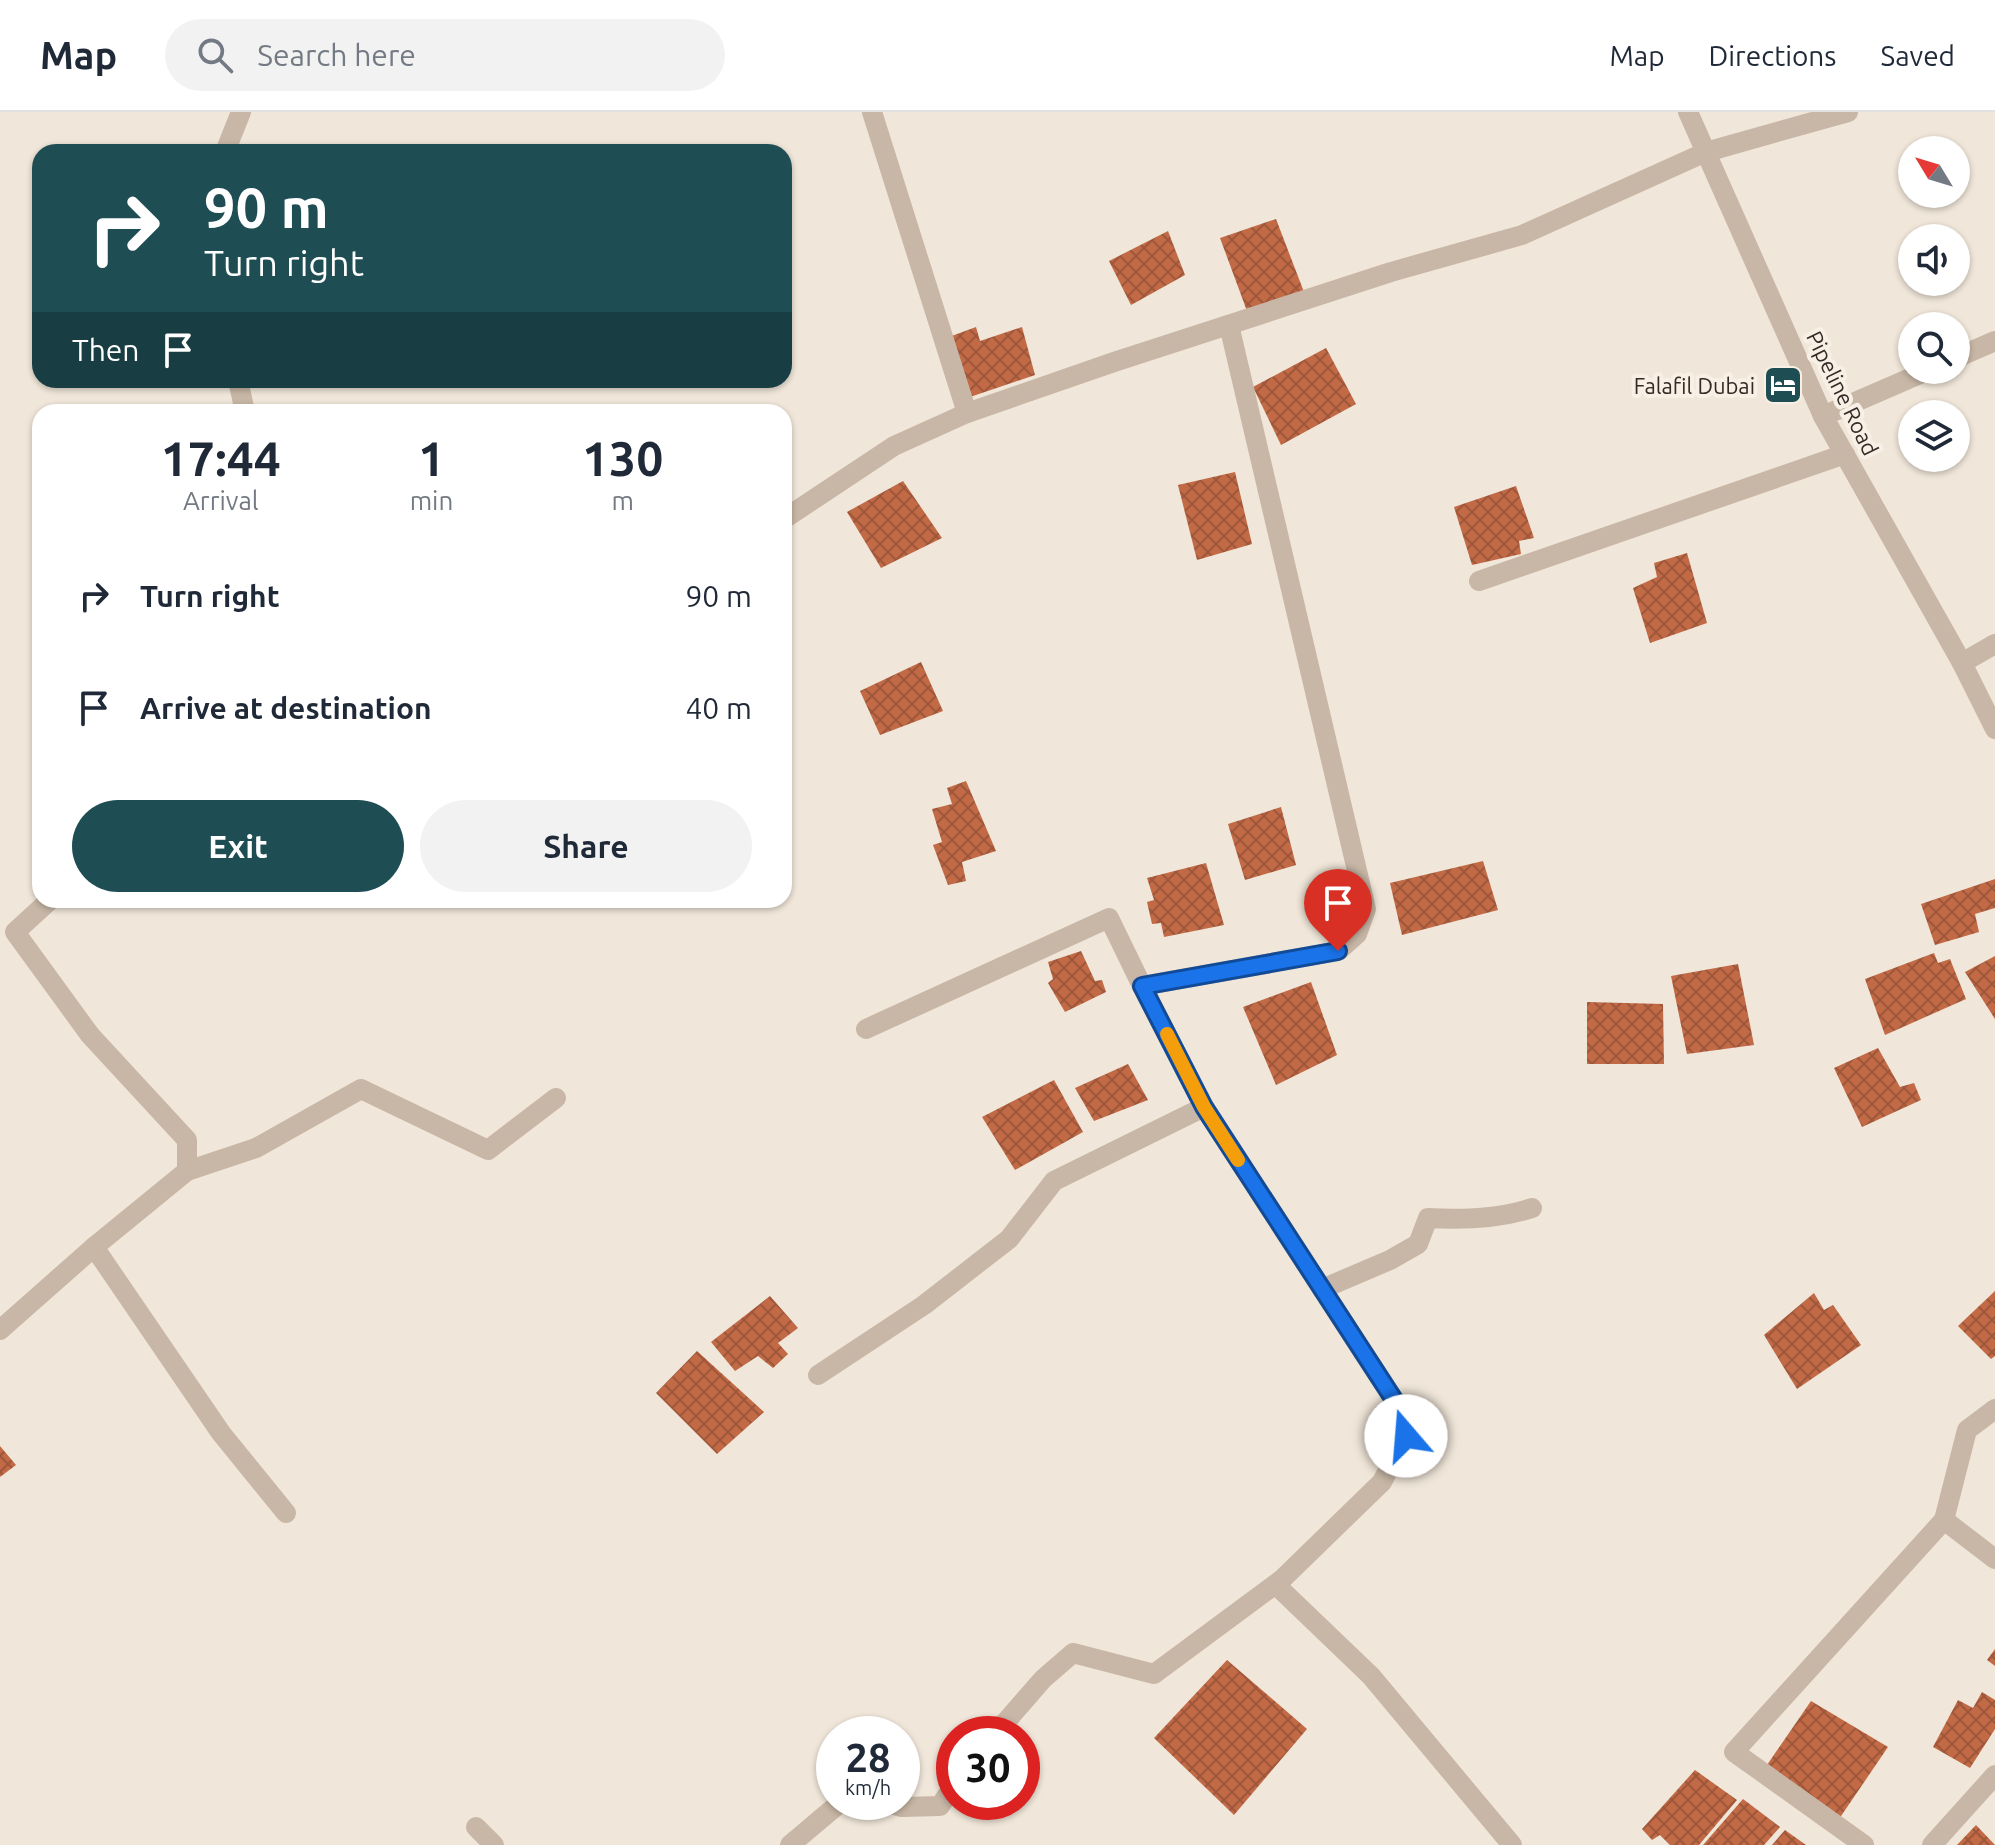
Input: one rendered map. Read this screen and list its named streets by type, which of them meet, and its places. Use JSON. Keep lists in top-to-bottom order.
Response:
{
  "streets": {
    "street": ["Pipeline Road"]
  },
  "places": {
    "hotel": ["Falafil Dubai"]
  },
  "north": "top left",
  "page": {
    "header": "Map",
    "search": "Search here",
    "nav": ["Map", "Directions", "Saved"],
    "turn": ["90 m", "Turn right"],
    "then": "Then",
    "eta": [
      "17:44",
      "Arrival",
      "1",
      "min",
      "130",
      "m"
    ],
    "list": [
      {
        "name": "Turn right",
        "value": "90 m"
      },
      {
        "name": "Arrive at destination",
        "value": "40 m"
      }
    ],
    "buttons": ["Exit", "Share"],
    "speed": "28 km/h",
    "limit": "30"
  }
}
